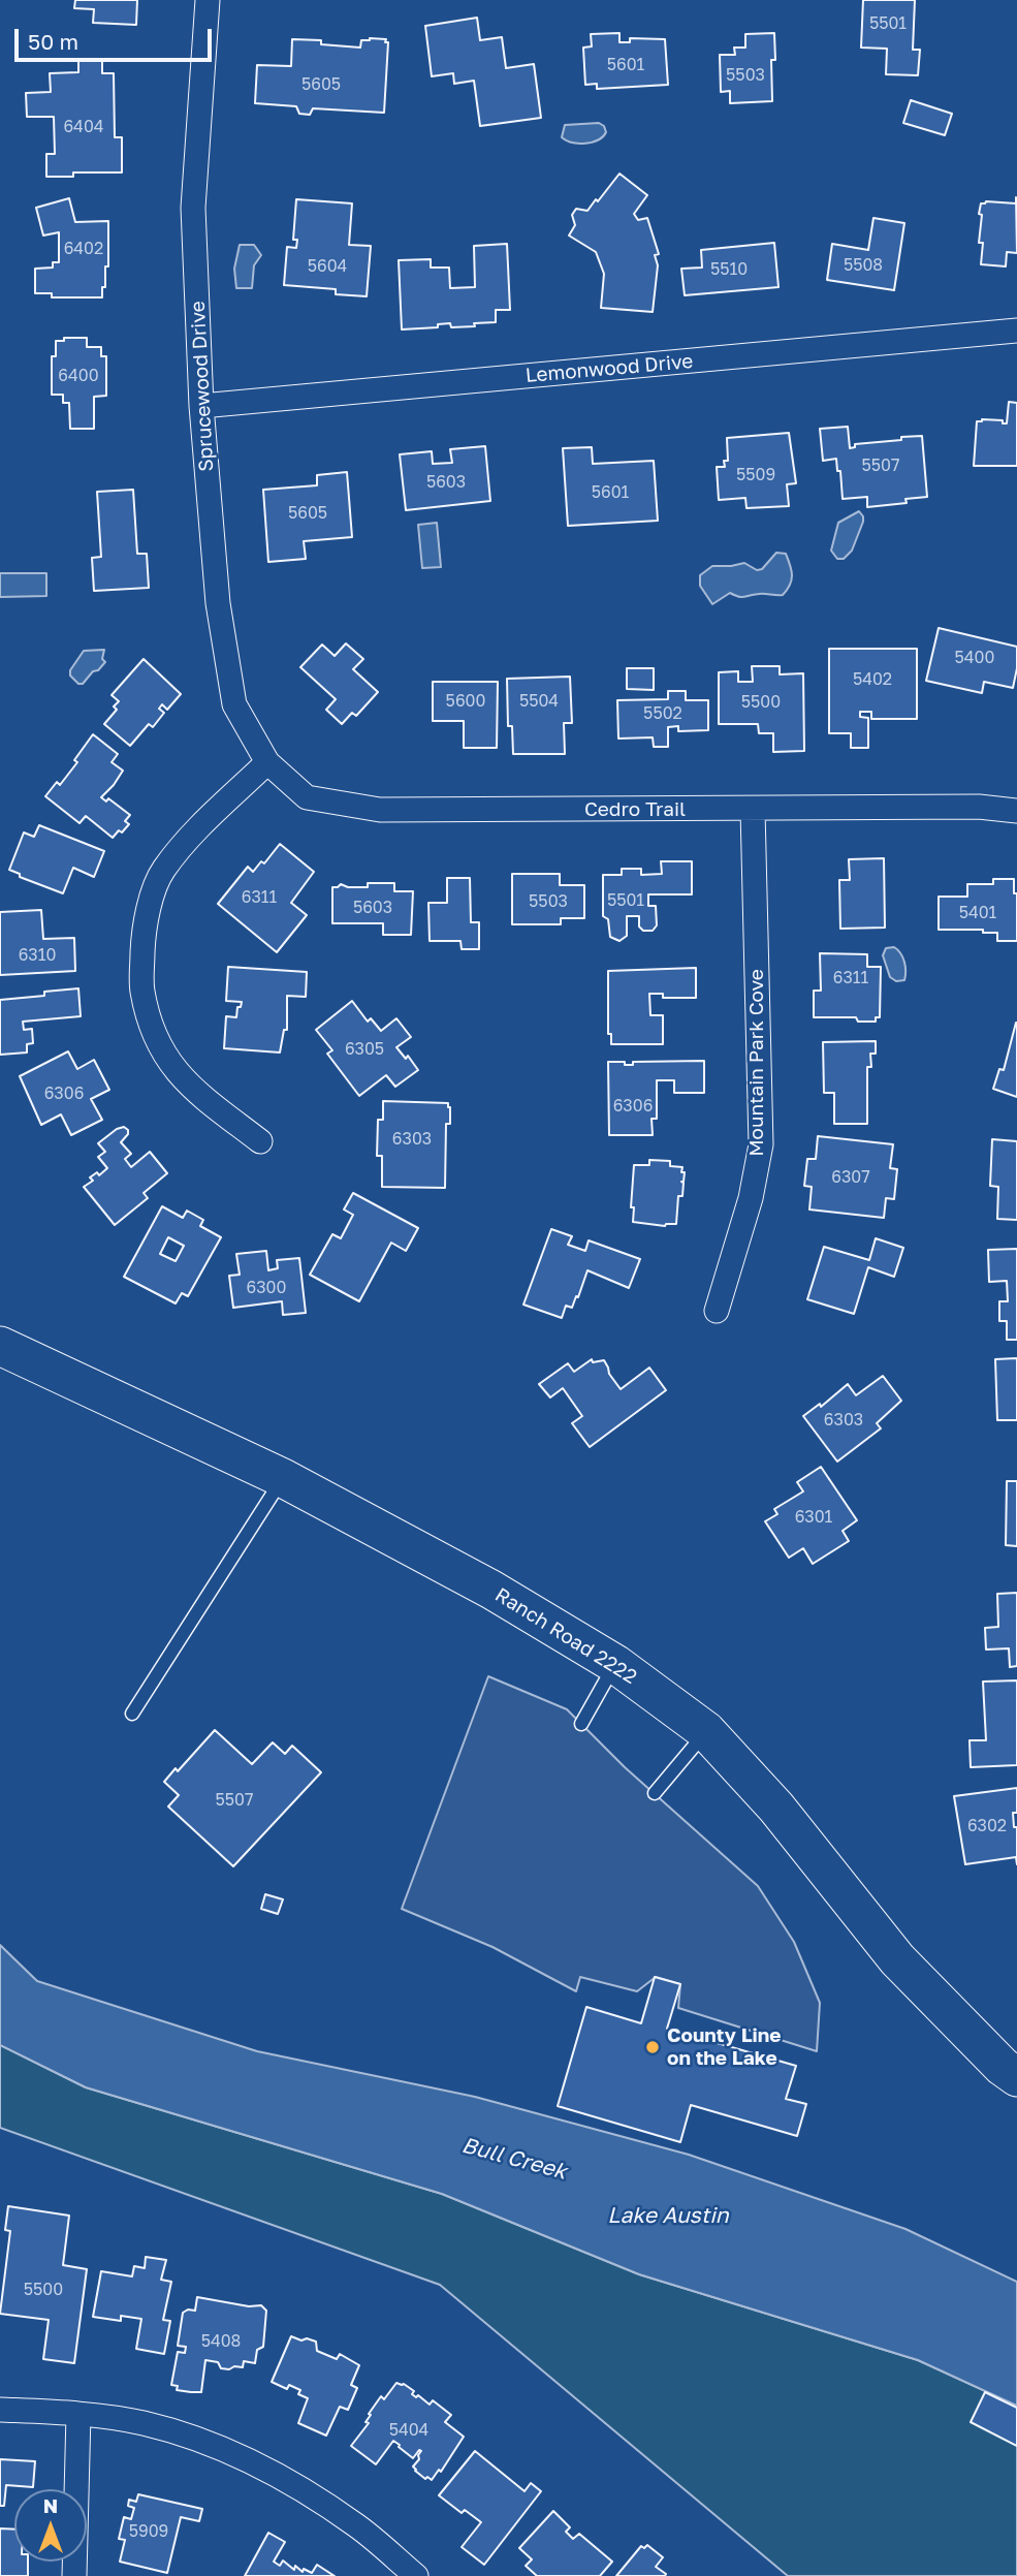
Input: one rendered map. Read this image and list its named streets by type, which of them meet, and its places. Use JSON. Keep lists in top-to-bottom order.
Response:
{
  "streets": {
    "main road": ["Ranch Road 2222"],
    "street": [
      "Lemonwood Drive",
      "Sprucewood Drive",
      "Cedro Trail",
      "Mountain Park Cove"
    ]
  },
  "crossings": [
    ["Lemonwood Drive", "Sprucewood Drive"],
    ["Sprucewood Drive", "Cedro Trail"],
    ["Cedro Trail", "Mountain Park Cove"]
  ],
  "water": ["Bull Creek", "Lake Austin"],
  "places": ["County Line on the Lake"],
  "house_numbers": [
    "5501",
    "5601",
    "5503",
    "5605",
    "6404",
    "6402",
    "5508",
    "5604",
    "5510",
    "6400",
    "5507",
    "5509",
    "5603",
    "5601",
    "5605",
    "5400",
    "5402",
    "5600",
    "5504",
    "5500",
    "5502",
    "6311",
    "5501",
    "5503",
    "5603",
    "5401",
    "6310",
    "6311",
    "6305",
    "6306",
    "6306",
    "6303",
    "6307",
    "6300",
    "6303",
    "6301",
    "5507",
    "6302",
    "5500",
    "5408",
    "5404",
    "5909"
  ],
  "scale_bar": "50 m",
  "north": "top"
}
